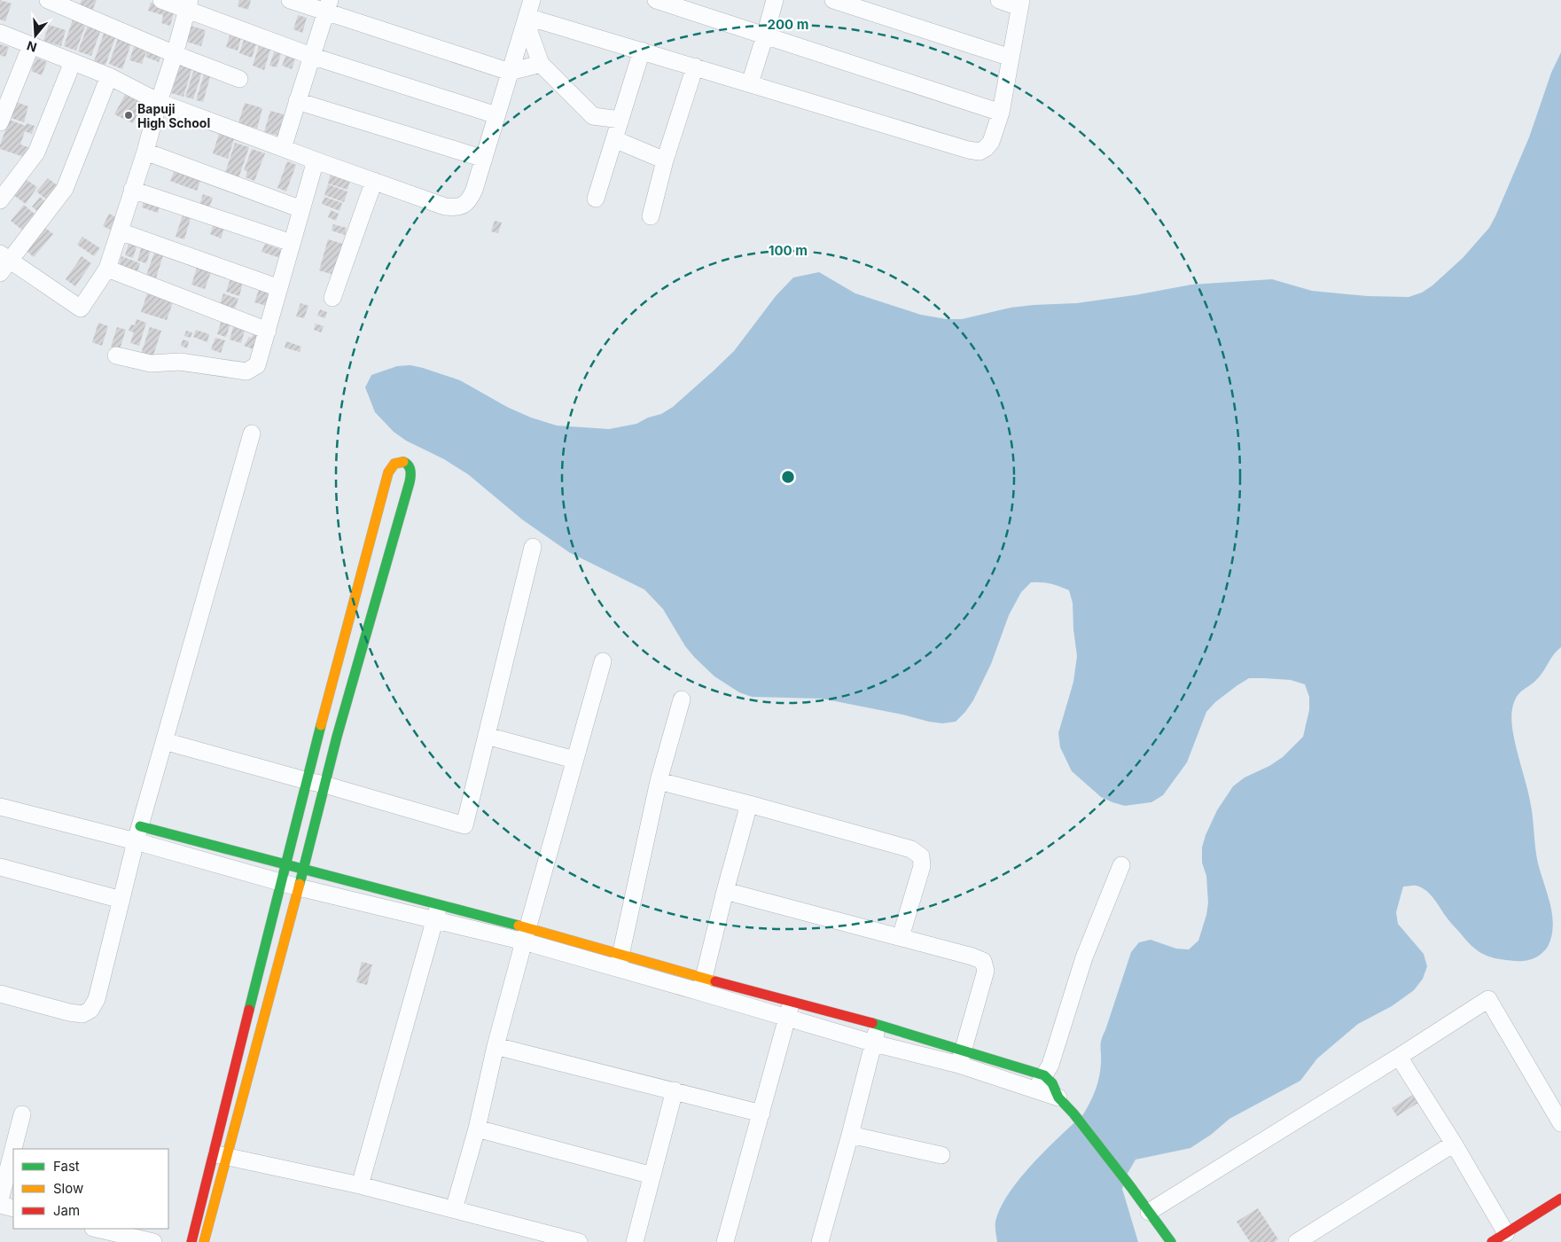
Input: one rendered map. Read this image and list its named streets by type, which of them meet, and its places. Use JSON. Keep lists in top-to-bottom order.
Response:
{
  "places": ["Bapuji High School"],
  "legend": ["Fast", "Slow", "Jam"],
  "north": "bottom",
  "rings": ["200 m", "100 m"]
}
